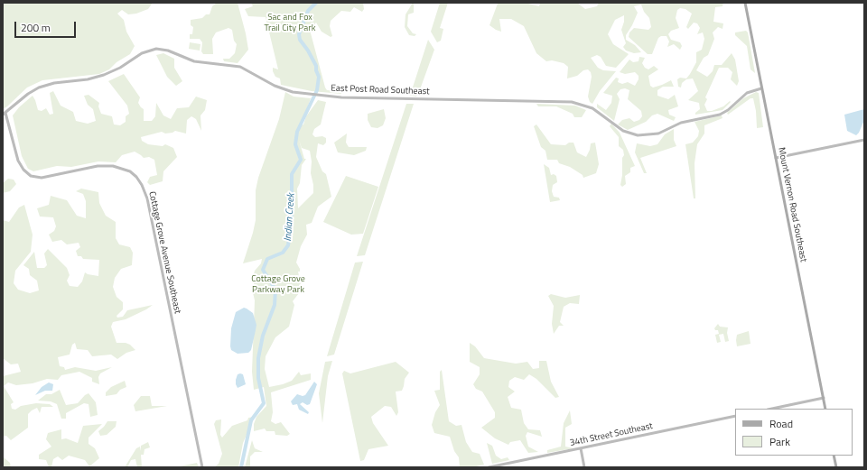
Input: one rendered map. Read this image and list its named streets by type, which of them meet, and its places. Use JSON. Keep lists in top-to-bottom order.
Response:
{
  "streets": {
    "main road": [
      "East Post Road Southeast",
      "Mount Vernon Road Southeast",
      "Cottage Grove Avenue Southeast",
      "34th Street Southeast"
    ]
  },
  "crossings": [
    ["East Post Road Southeast", "Mount Vernon Road Southeast"],
    ["East Post Road Southeast", "Cottage Grove Avenue Southeast"]
  ],
  "water": ["Indian Creek"],
  "parks": ["Sac and Fox Trail City Park", "Cottage Grove Parkway Park"],
  "legend": ["Road", "Park"],
  "scale_bar": "200 m"
}
